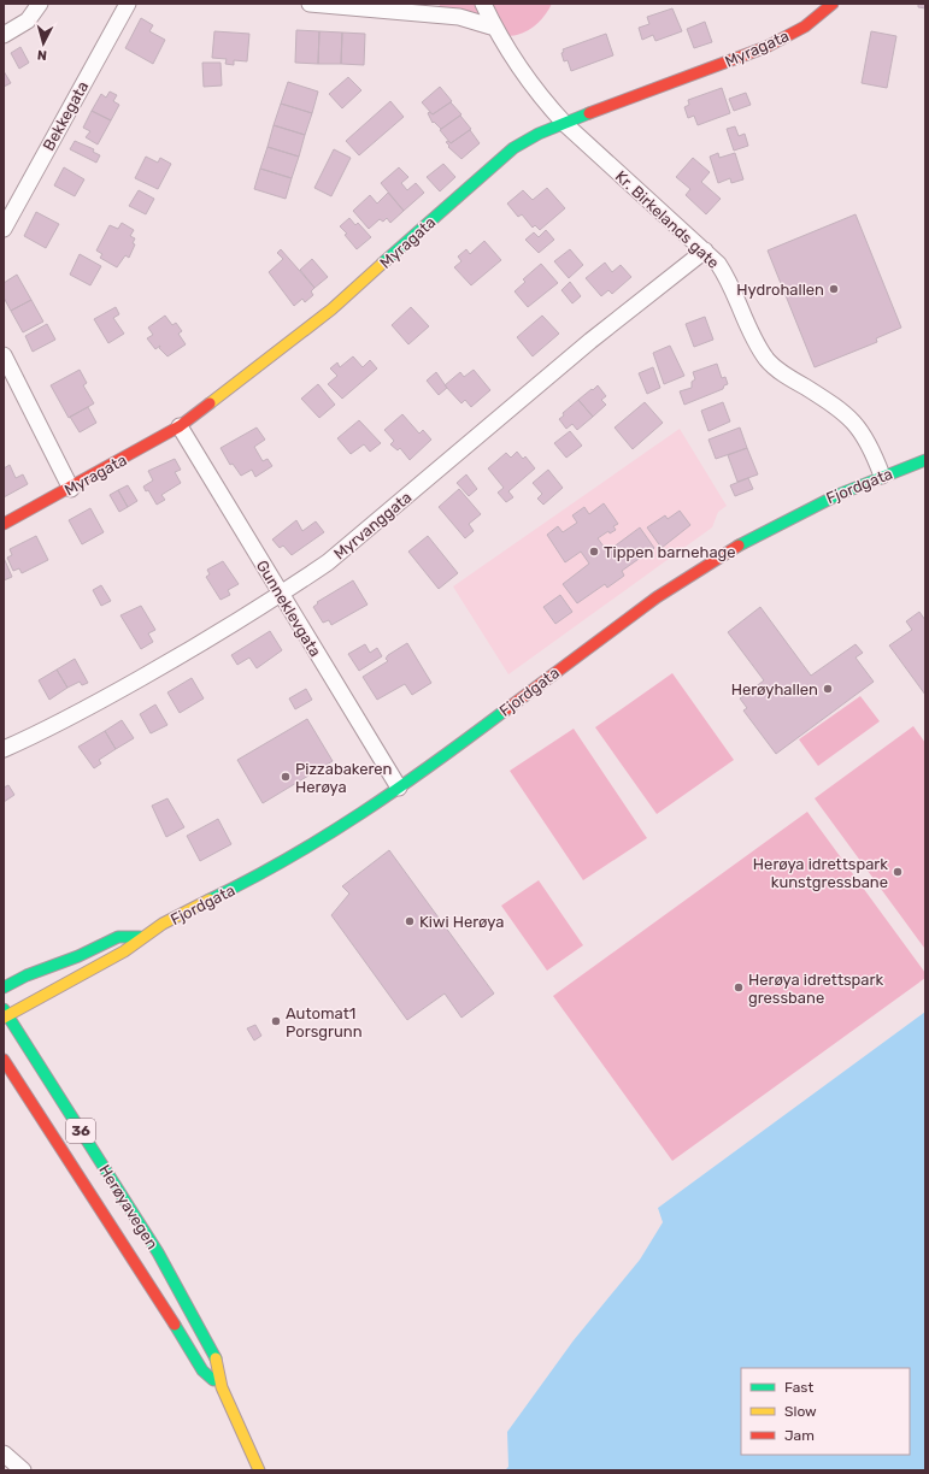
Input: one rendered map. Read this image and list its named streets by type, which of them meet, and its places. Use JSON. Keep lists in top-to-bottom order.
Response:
{
  "streets": {
    "main road": [
      "Myragata",
      "Fjordgata",
      "36",
      "Herøyavegen"
    ],
    "street": [
      "Bekkegata",
      "Kr. Birkelands gate",
      "Myrvanggata",
      "Gunneklevgata"
    ]
  },
  "crossings": [
    ["Myragata", "Kr. Birkelands gate"],
    ["Myragata", "Gunneklevgata"],
    ["Kr. Birkelands gate", "Fjordgata"],
    ["Kr. Birkelands gate", "Myrvanggata"],
    ["Fjordgata", "Gunneklevgata"],
    ["Fjordgata", "Herøyavegen"],
    ["Myrvanggata", "Gunneklevgata"]
  ],
  "places": [
    "Hydrohallen",
    "Tippen barnehage",
    "Herøyhallen",
    "Pizzabakeren Herøya",
    "Herøya idrettspark kunstgressbane",
    "Kiwi Herøya",
    "Herøya idrettspark gressbane",
    "Automat1 Porsgrunn"
  ],
  "legend": ["Fast", "Slow", "Jam"],
  "north": "bottom"
}
